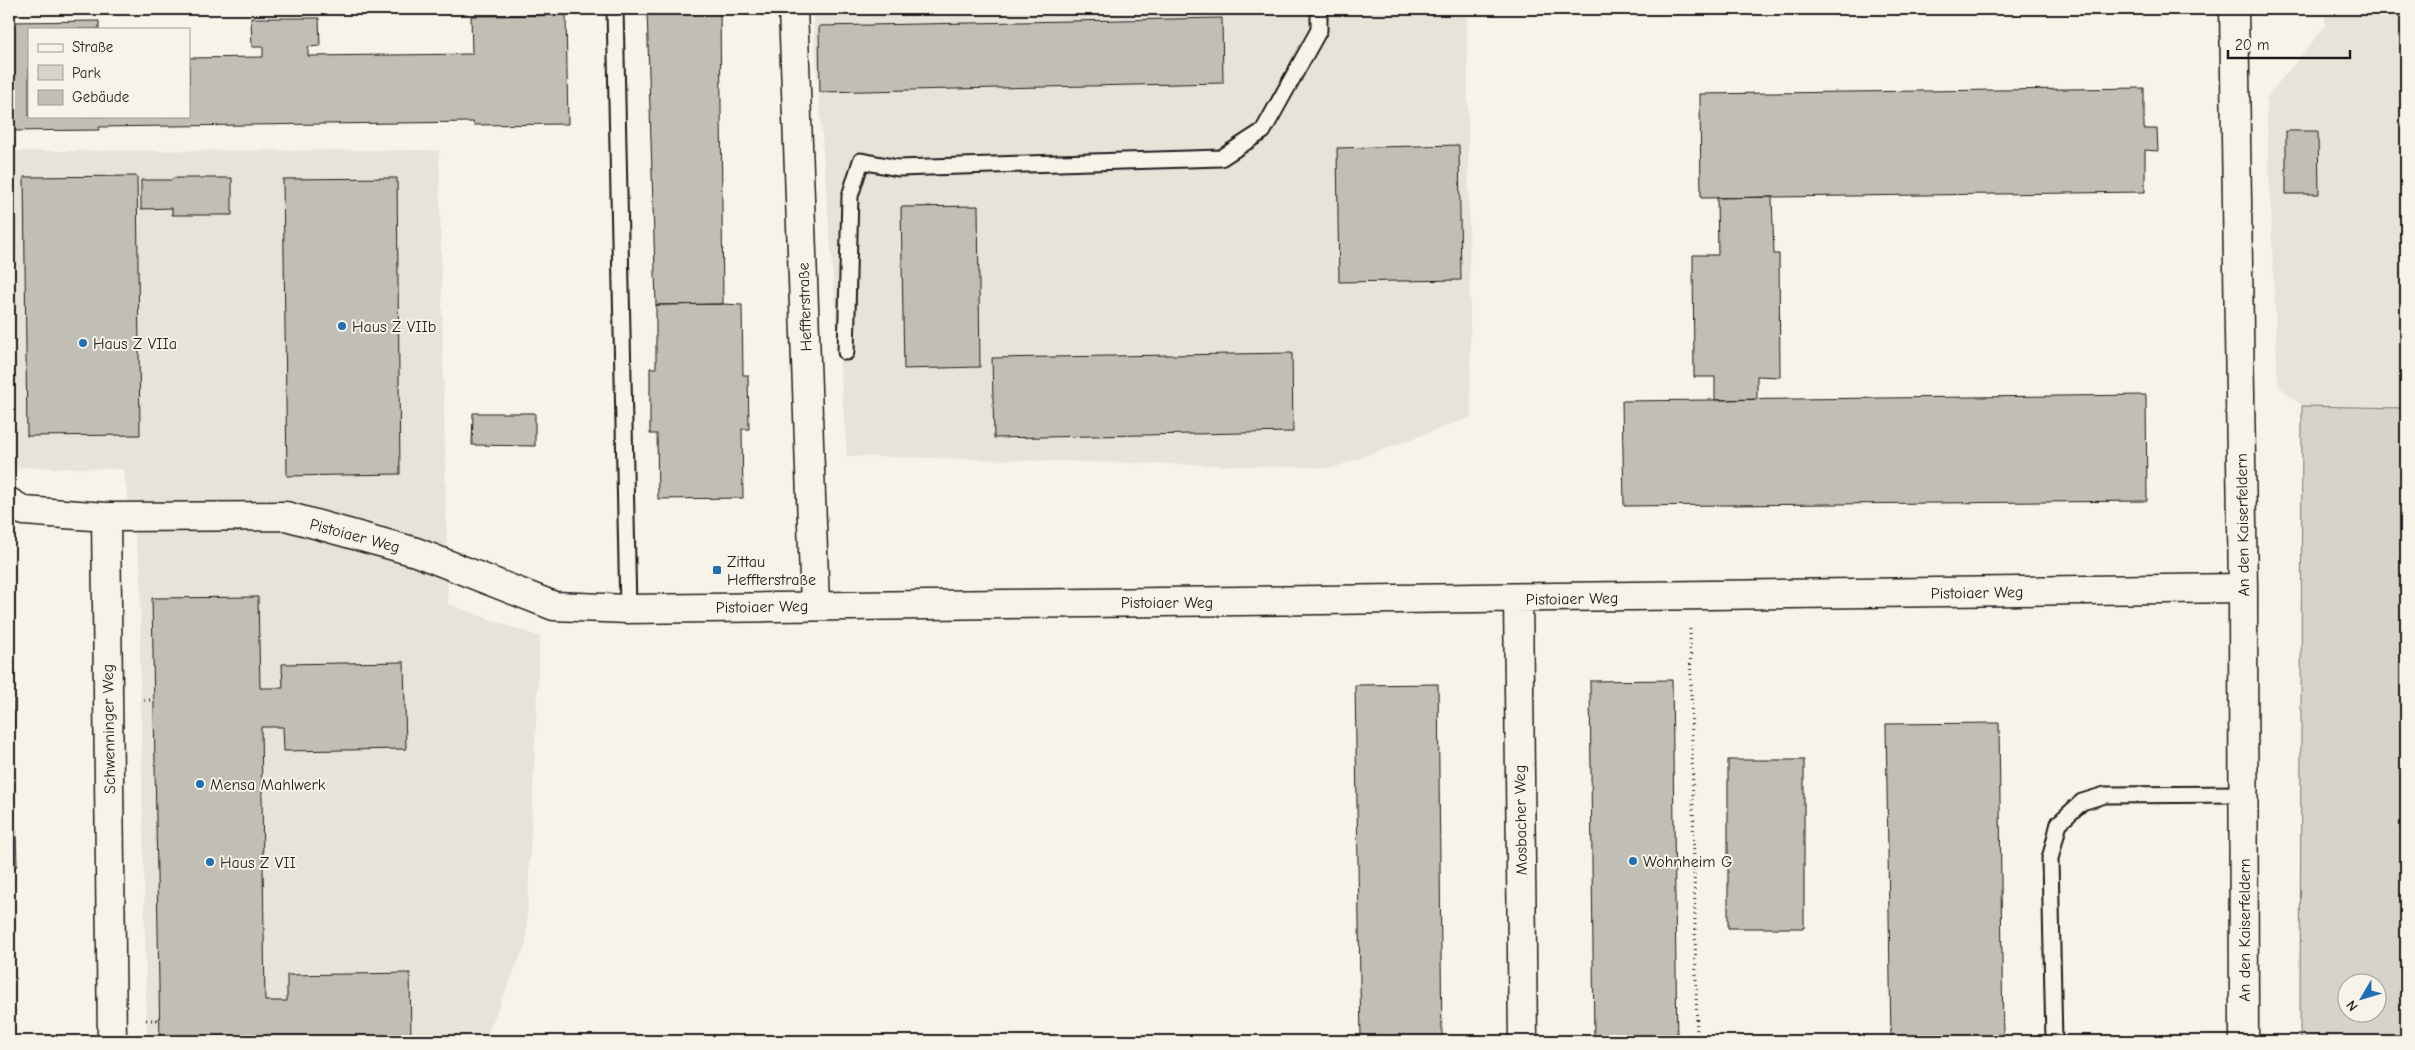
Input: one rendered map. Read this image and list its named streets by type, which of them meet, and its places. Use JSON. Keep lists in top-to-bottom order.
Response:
{
  "streets": {
    "street": [
      "Heffterstraße",
      "An den Kaiserfeldern",
      "Pistoiaer Weg",
      "Schwenninger Weg",
      "Mosbacher Weg"
    ]
  },
  "crossings": [
    ["Heffterstraße", "Pistoiaer Weg"],
    ["An den Kaiserfeldern", "Pistoiaer Weg"],
    ["Pistoiaer Weg", "Schwenninger Weg"],
    ["Pistoiaer Weg", "Mosbacher Weg"]
  ],
  "places": {
    "other": [
      "Haus Z VIIb",
      "Haus Z VIIa",
      "Mensa Mahlwerk",
      "Wohnheim G",
      "Haus Z VII"
    ],
    "transit": ["Zittau Heffterstraße"]
  },
  "legend": ["Straße", "Park", "Gebäude"],
  "scale_bar": "20 m",
  "north": "bottom left"
}
